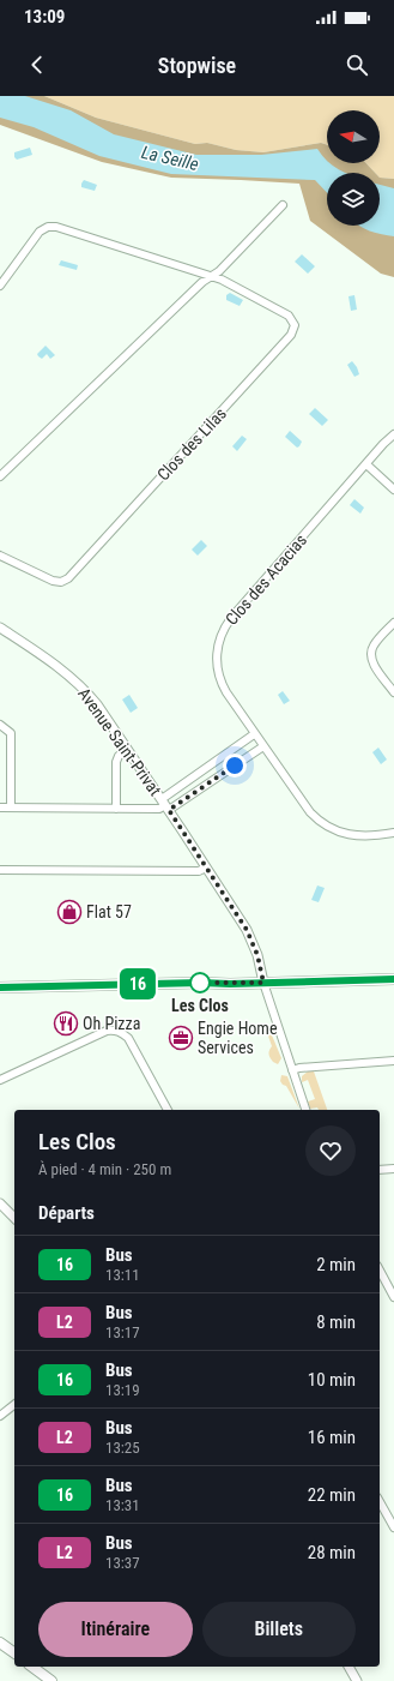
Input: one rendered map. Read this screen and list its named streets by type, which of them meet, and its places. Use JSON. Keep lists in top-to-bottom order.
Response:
{
  "streets": {
    "street": ["Clos des Lilas", "Clos des Acacias", "Avenue Saint-Privat"]
  },
  "water": ["La Seille"],
  "places": {
    "shop": ["Flat 57"],
    "other": ["Les Clos"],
    "restaurant": ["Oh Pizza"],
    "office": ["Engie Home Services"]
  },
  "lines": ["bus line 16"],
  "north": "left",
  "page": {
    "status": "13:09",
    "header": "Stopwise",
    "on_map": "16",
    "heading": [
      ["Les Clos", "À pied · 4 min · 250 m"],
      "Départs"
    ],
    "list": [
      {
        "mark": "16",
        "name": "Bus",
        "note": "13:11",
        "value": "2 min"
      },
      {
        "mark": "L2",
        "name": "Bus",
        "note": "13:17",
        "value": "8 min"
      },
      {
        "mark": "16",
        "name": "Bus",
        "note": "13:19",
        "value": "10 min"
      },
      {
        "mark": "L2",
        "name": "Bus",
        "note": "13:25",
        "value": "16 min"
      },
      {
        "mark": "16",
        "name": "Bus",
        "note": "13:31",
        "value": "22 min"
      },
      {
        "mark": "L2",
        "name": "Bus",
        "note": "13:37",
        "value": "28 min"
      }
    ],
    "buttons": ["Itinéraire", "Billets"]
  }
}
